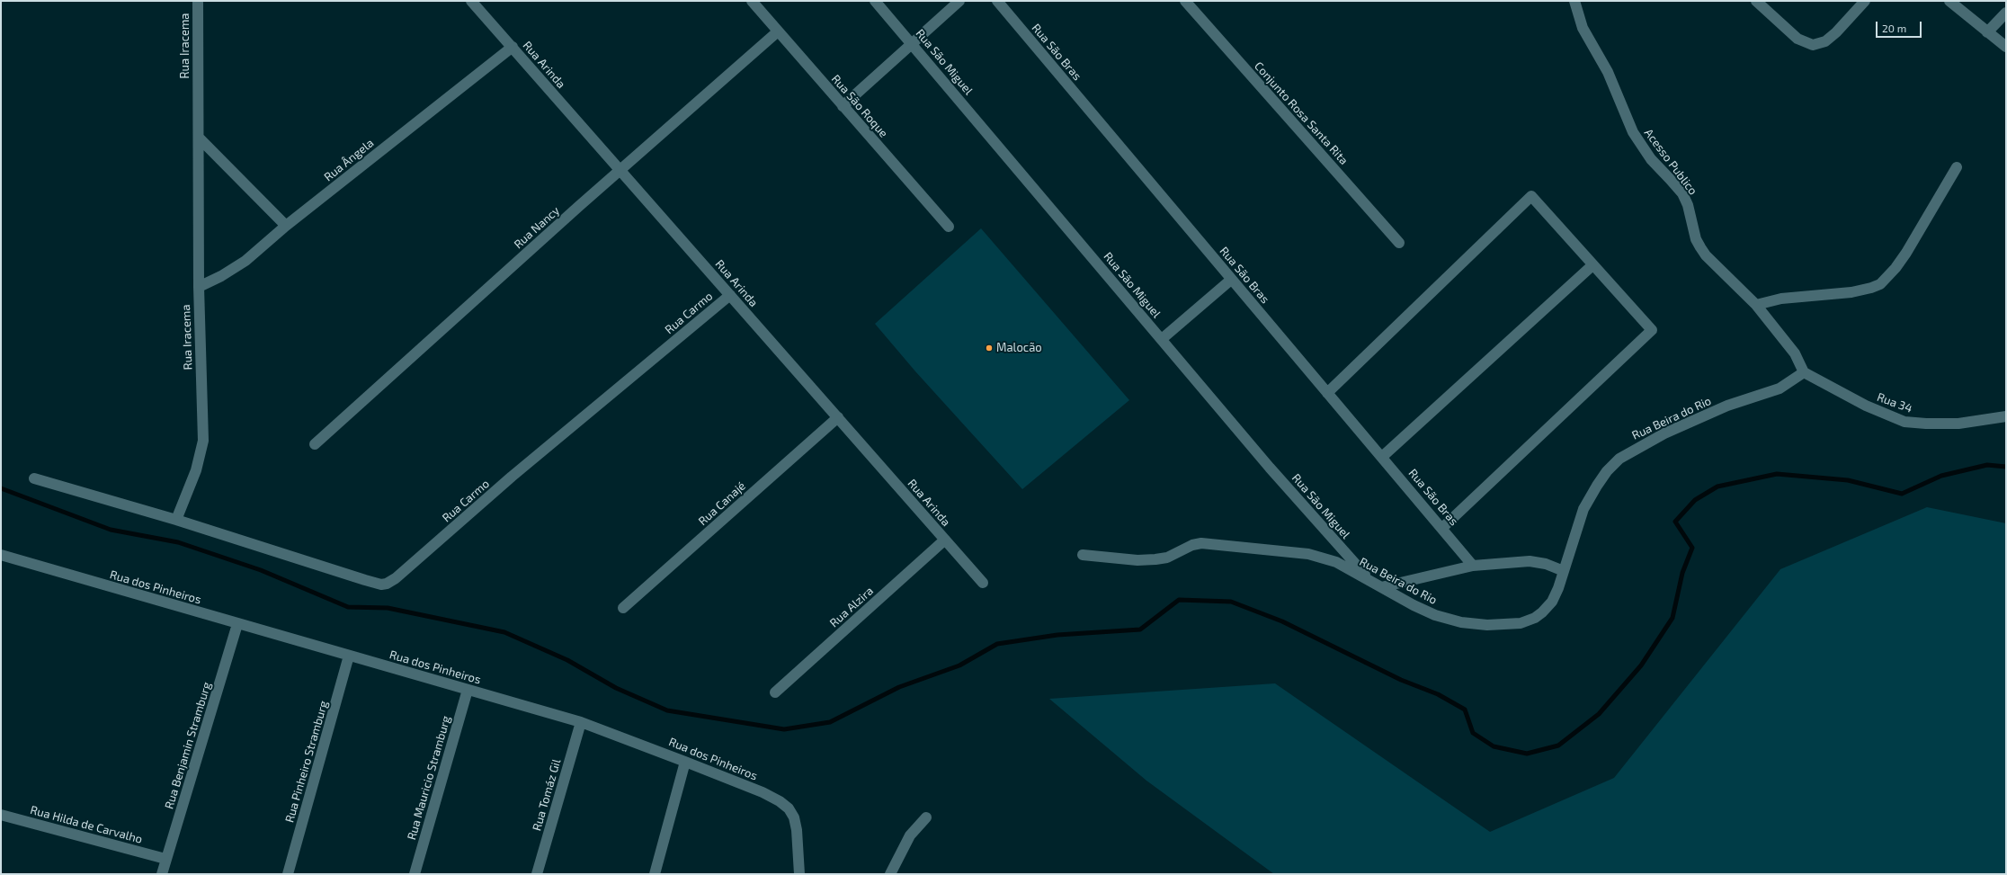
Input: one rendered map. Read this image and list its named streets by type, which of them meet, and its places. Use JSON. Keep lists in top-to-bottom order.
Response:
{
  "streets": {
    "street": [
      "Rua Iracema",
      "Rua São Bras",
      "Rua São Miguel",
      "Rua Arinda",
      "Rua São Roque",
      "Conjunto Rosa Santa Rita",
      "Rua Ângela",
      "Acesso Publico",
      "Rua Nancy",
      "Rua Carmo",
      "Rua 34",
      "Rua Beira do Rio",
      "Rua Canajé",
      "Rua dos Pinheiros",
      "Rua Alzira",
      "Rua Benjamin Stramburg",
      "Rua Pinheiro Stramburg",
      "Rua Mauricio Stramburg",
      "Rua Tomáz Gil",
      "Rua Hilda de Carvalho"
    ]
  },
  "crossings": [
    ["Rua Iracema", "Rua Ângela"],
    ["Rua Iracema", "Rua Carmo"],
    ["Rua São Miguel", "Rua Beira do Rio"],
    ["Rua Arinda", "Rua Ângela"],
    ["Rua Arinda", "Rua Nancy"],
    ["Rua Arinda", "Rua Carmo"],
    ["Rua Arinda", "Rua Canajé"],
    ["Rua Arinda", "Rua Alzira"],
    ["Rua São Roque", "Rua Nancy"],
    ["Acesso Publico", "Rua 34"],
    ["Acesso Publico", "Rua Beira do Rio"],
    ["Rua 34", "Rua Beira do Rio"],
    ["Rua dos Pinheiros", "Rua Benjamin Stramburg"],
    ["Rua dos Pinheiros", "Rua Pinheiro Stramburg"],
    ["Rua dos Pinheiros", "Rua Mauricio Stramburg"],
    ["Rua dos Pinheiros", "Rua Tomáz Gil"],
    ["Rua Benjamin Stramburg", "Rua Hilda de Carvalho"]
  ],
  "places": ["Malocão"],
  "scale_bar": "20 m"
}
